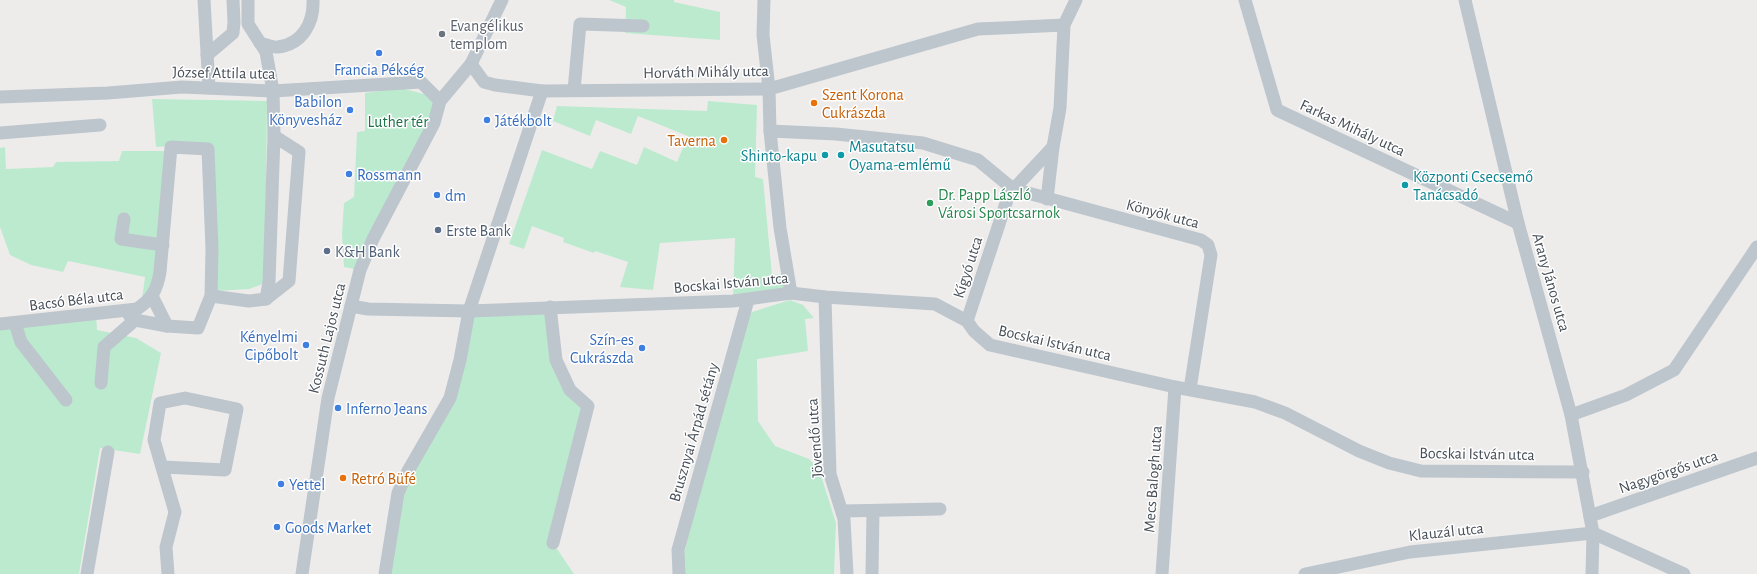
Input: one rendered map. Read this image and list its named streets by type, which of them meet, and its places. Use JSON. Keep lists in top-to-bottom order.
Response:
{
  "streets": {
    "street": [
      "Horváth Mihály utca",
      "József Attila utca",
      "Farkas Mihály utca",
      "Könyök utca",
      "Kígyó utca",
      "Bocskai István utca",
      "Arany János utca",
      "Bacsó Béla utca",
      "Kossuth Lajos utca",
      "Brusznyai Árpád sétány",
      "Jövendő utca",
      "Nagygörgős utca",
      "Mecs Balogh utca",
      "Klauzál utca"
    ]
  },
  "crossings": [
    ["Horváth Mihály utca", "Kossuth Lajos utca"],
    ["József Attila utca", "Kossuth Lajos utca"],
    ["Farkas Mihály utca", "Arany János utca"],
    ["Könyök utca", "Kígyó utca"],
    ["Könyök utca", "Bocskai István utca"],
    ["Kígyó utca", "Bocskai István utca"],
    ["Bocskai István utca", "Arany János utca"],
    ["Bocskai István utca", "Kossuth Lajos utca"],
    ["Bocskai István utca", "Brusznyai Árpád sétány"],
    ["Bocskai István utca", "Jövendő utca"],
    ["Bocskai István utca", "Mecs Balogh utca"],
    ["Arany János utca", "Nagygörgős utca"],
    ["Arany János utca", "Klauzál utca"]
  ],
  "parks": ["Luther tér"],
  "places": [
    "Evangélikus templom",
    "Francia Pékség",
    "Szent Korona Cukrászda",
    "Babilon Könyvesház",
    "Játékbolt",
    "Taverna",
    "Shinto-kapu",
    "Masutatsu Oyama-emlémű",
    "Rossmann",
    "Központi Csecsemő Tanácsadó",
    "dm",
    "Dr. Papp László Városi Sportcsarnok",
    "Erste Bank",
    "K&H Bank",
    "Kényelmi Cipőbolt",
    "Szín-es Cukrászda",
    "Inferno Jeans",
    "Retró Büfé",
    "Yettel",
    "Goods Market"
  ]
}
